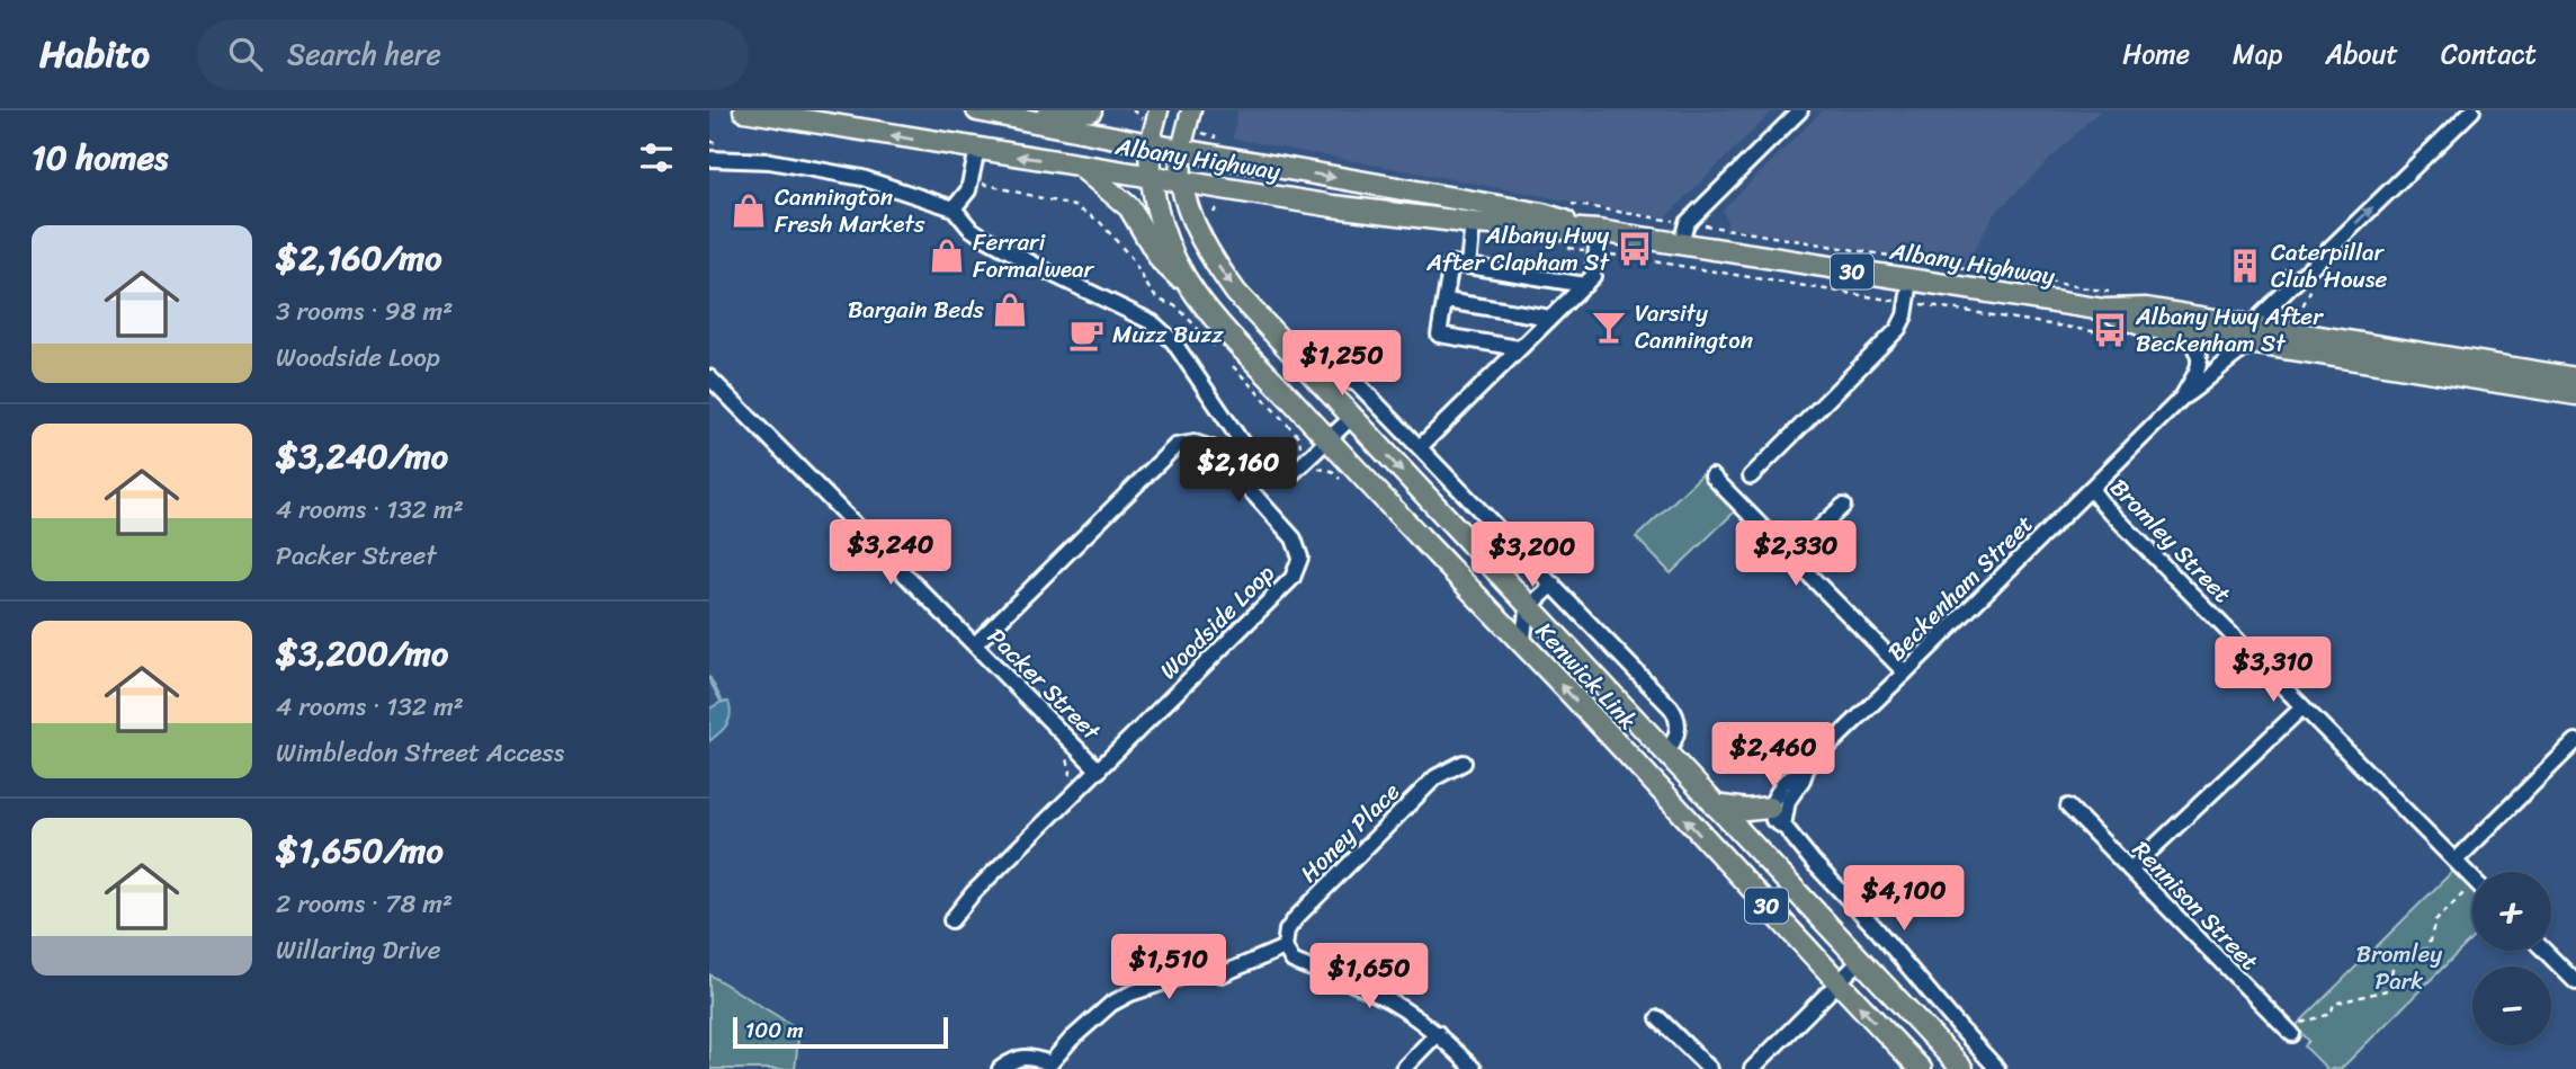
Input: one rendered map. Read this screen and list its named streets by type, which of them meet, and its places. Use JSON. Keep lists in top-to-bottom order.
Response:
{
  "streets": {
    "highway": ["Albany Highway", "30", "Kenwick Link"],
    "street": [
      "Bromley Street",
      "Beckenham Street",
      "Woodside Loop",
      "Packer Street",
      "Honey Place",
      "Rennison Street"
    ]
  },
  "crossings": [
    ["Albany Highway", "Beckenham Street"],
    ["Albany Highway", "Kenwick Link"],
    ["Bromley Street", "Beckenham Street"],
    ["Woodside Loop", "Packer Street"]
  ],
  "parks": ["Bromley Park"],
  "places": {
    "shop": ["Cannington Fresh Markets", "Ferrari Formalwear", "Bargain Beds"],
    "bus stop": ["Albany Hwy After Clapham St", "Albany Hwy After Beckenham St"],
    "building": ["Caterpillar Club House"],
    "bar": ["Varsity Cannington"],
    "cafe": ["Muzz Buzz"]
  },
  "scale_bar": "100 m",
  "page": {
    "header": "Habito",
    "search": "Search here",
    "nav": [
      "Home",
      "Map",
      "About",
      "Contact"
    ],
    "heading": "10 homes",
    "list": [
      {
        "name": "$2,160/mo",
        "note": "3 rooms · 98 m² · Woodside Loop"
      },
      {
        "name": "$3,240/mo",
        "note": "4 rooms · 132 m² · Packer Street"
      },
      {
        "name": "$3,200/mo",
        "note": "4 rooms · 132 m² · Wimbledon Street Access"
      },
      {
        "name": "$1,650/mo",
        "note": "2 rooms · 78 m² · Willaring Drive"
      }
    ],
    "price": [
      "$1,250",
      "$2,160",
      "$3,240",
      "$2,330",
      "$3,200",
      "$3,310",
      "$2,460",
      "$4,100",
      "$1,510",
      "$1,650"
    ],
    "map_buttons": ["+", "−"],
    "scale": "100 m"
  }
}
